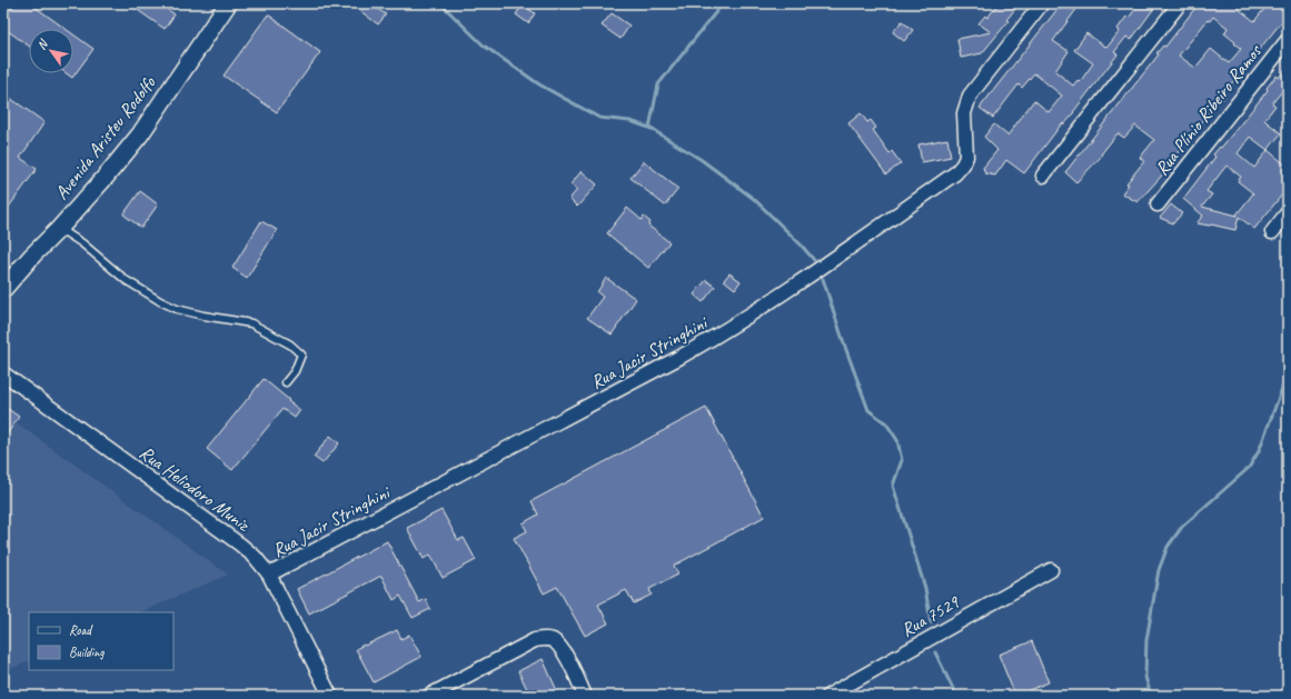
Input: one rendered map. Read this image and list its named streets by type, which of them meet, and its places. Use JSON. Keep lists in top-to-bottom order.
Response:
{
  "streets": {
    "street": [
      "Rua Plínio Ribeiro Ramos",
      "Avenida Aristeu Rodolfo",
      "Rua Jacir Stringhini",
      "Rua Heliodoro Muniz",
      "Rua 7529"
    ]
  },
  "crossings": [
    ["Rua Jacir Stringhini", "Rua Heliodoro Muniz"]
  ],
  "legend": ["Road", "Building"],
  "north": "top left"
}
